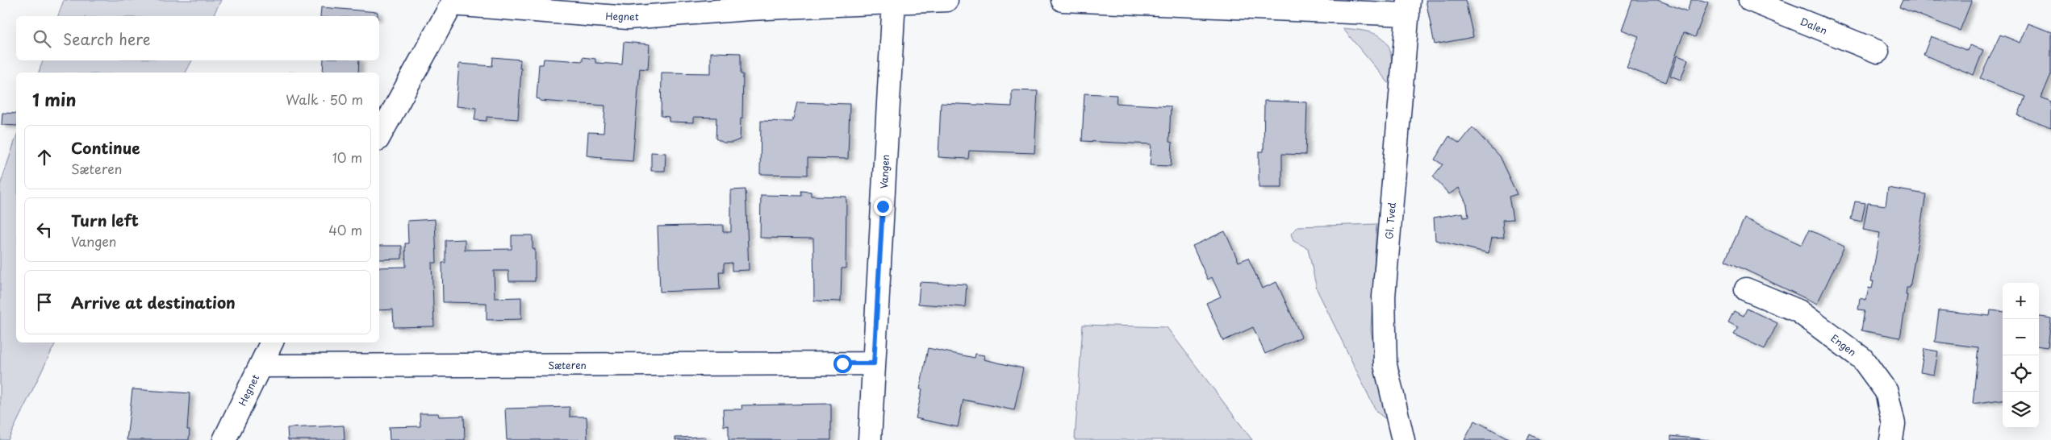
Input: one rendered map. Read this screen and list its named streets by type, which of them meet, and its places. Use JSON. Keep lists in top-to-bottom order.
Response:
{
  "streets": {
    "street": [
      "Hegnet",
      "Dalen",
      "Vangen",
      "Gl. Tved",
      "Engen",
      "Sæteren"
    ]
  },
  "crossings": [
    ["Hegnet", "Vangen"],
    ["Hegnet", "Sæteren"],
    ["Vangen", "Sæteren"]
  ],
  "page": {
    "search": "Search here",
    "heading": ["1 min", "Walk · 50 m"],
    "list": [
      ["Continue", "Sæteren", "10 m"],
      ["Turn left", "Vangen", "40 m"],
      "Arrive at destination"
    ],
    "map_buttons": ["+", "−"]
  }
}
